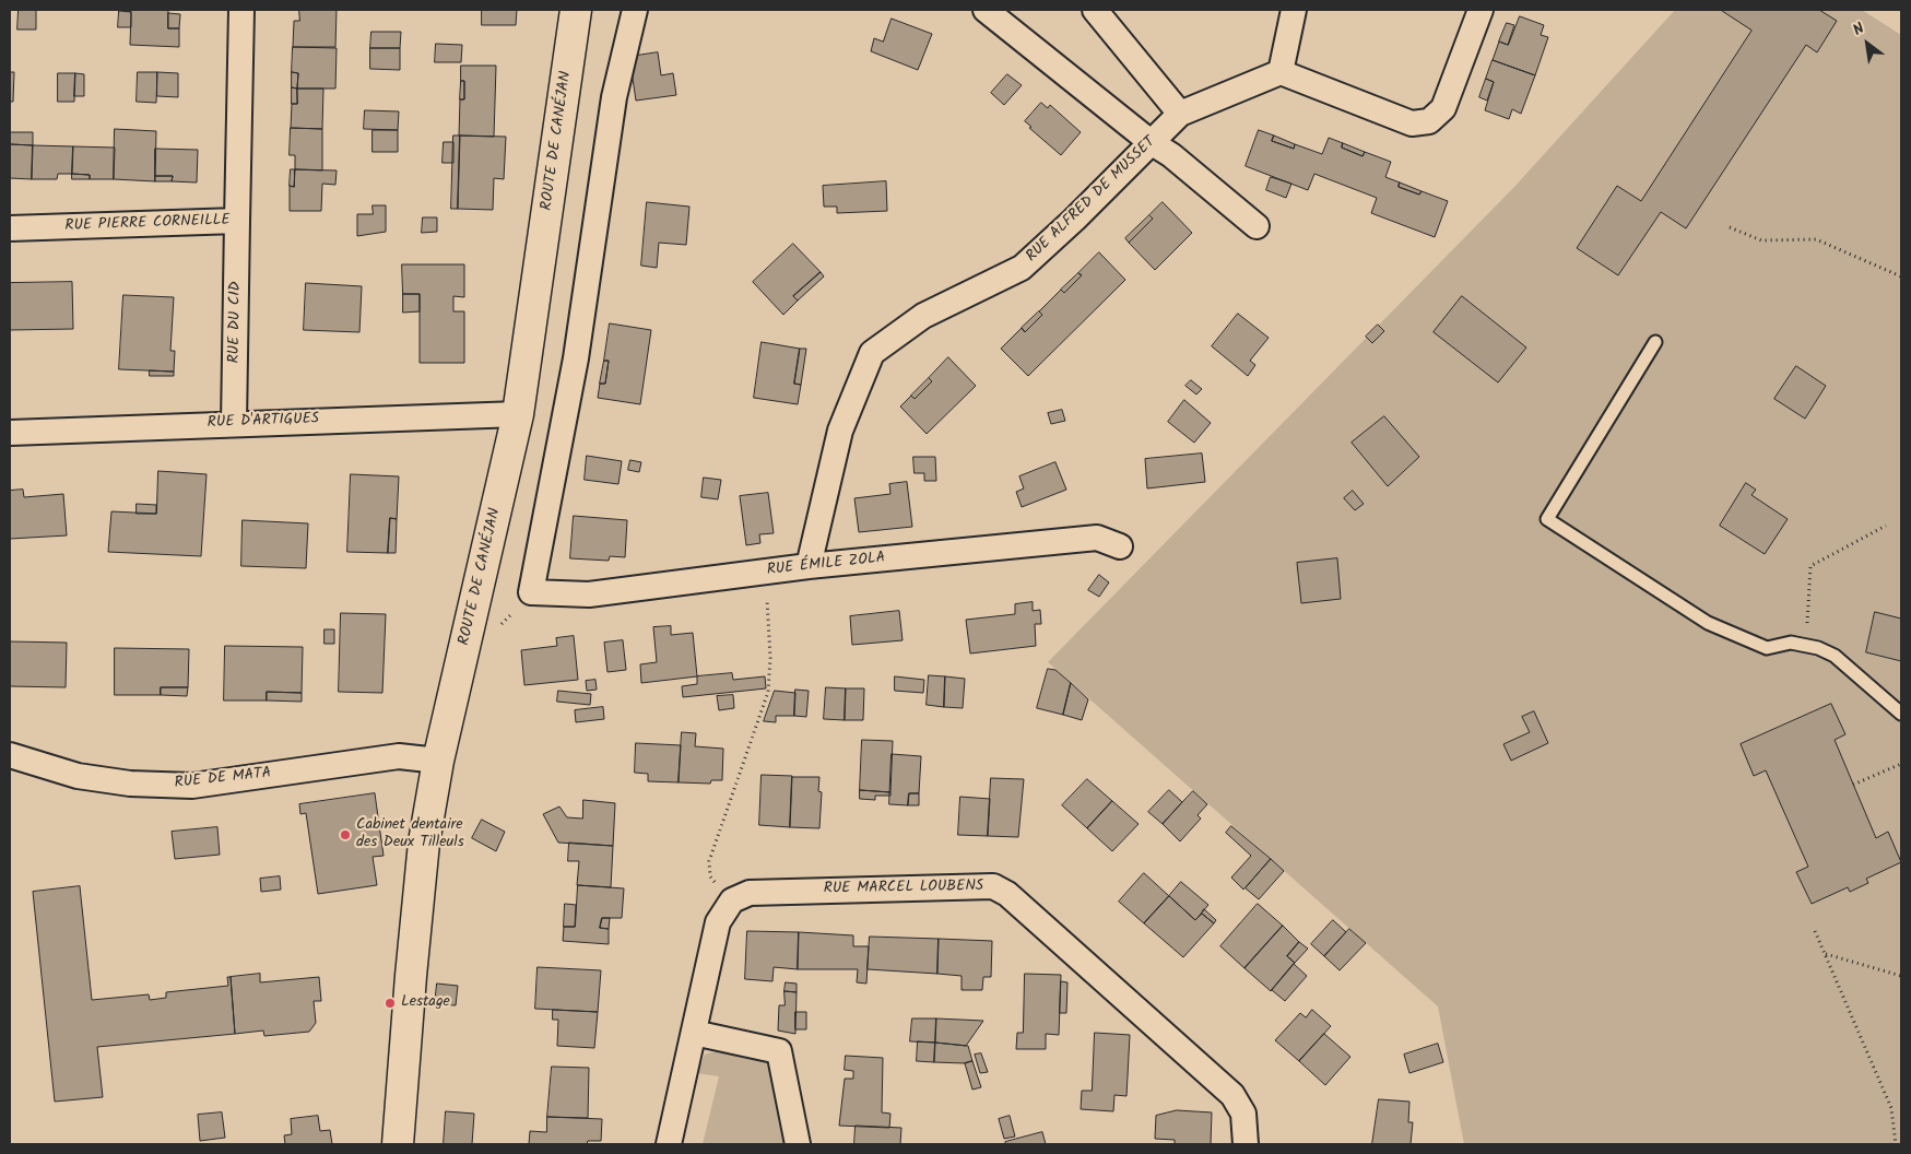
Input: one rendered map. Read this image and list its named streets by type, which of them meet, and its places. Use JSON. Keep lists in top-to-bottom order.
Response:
{
  "streets": {
    "street": [
      "ROUTE DE CANÉJAN",
      "RUE ALFRED DE MUSSET",
      "RUE PIERRE CORNEILLE",
      "RUE DU CID",
      "RUE D'ARTIGUES",
      "RUE ÉMILE ZOLA",
      "RUE DE MATA",
      "RUE MARCEL LOUBENS"
    ]
  },
  "crossings": [
    ["ROUTE DE CANÉJAN", "RUE D'ARTIGUES"],
    ["ROUTE DE CANÉJAN", "RUE DE MATA"],
    ["RUE ALFRED DE MUSSET", "RUE ÉMILE ZOLA"],
    ["RUE PIERRE CORNEILLE", "RUE DU CID"],
    ["RUE DU CID", "RUE D'ARTIGUES"]
  ],
  "places": ["Cabinet dentaire des Deux Tilleuls", "Lestage"],
  "north": "top left"
}
